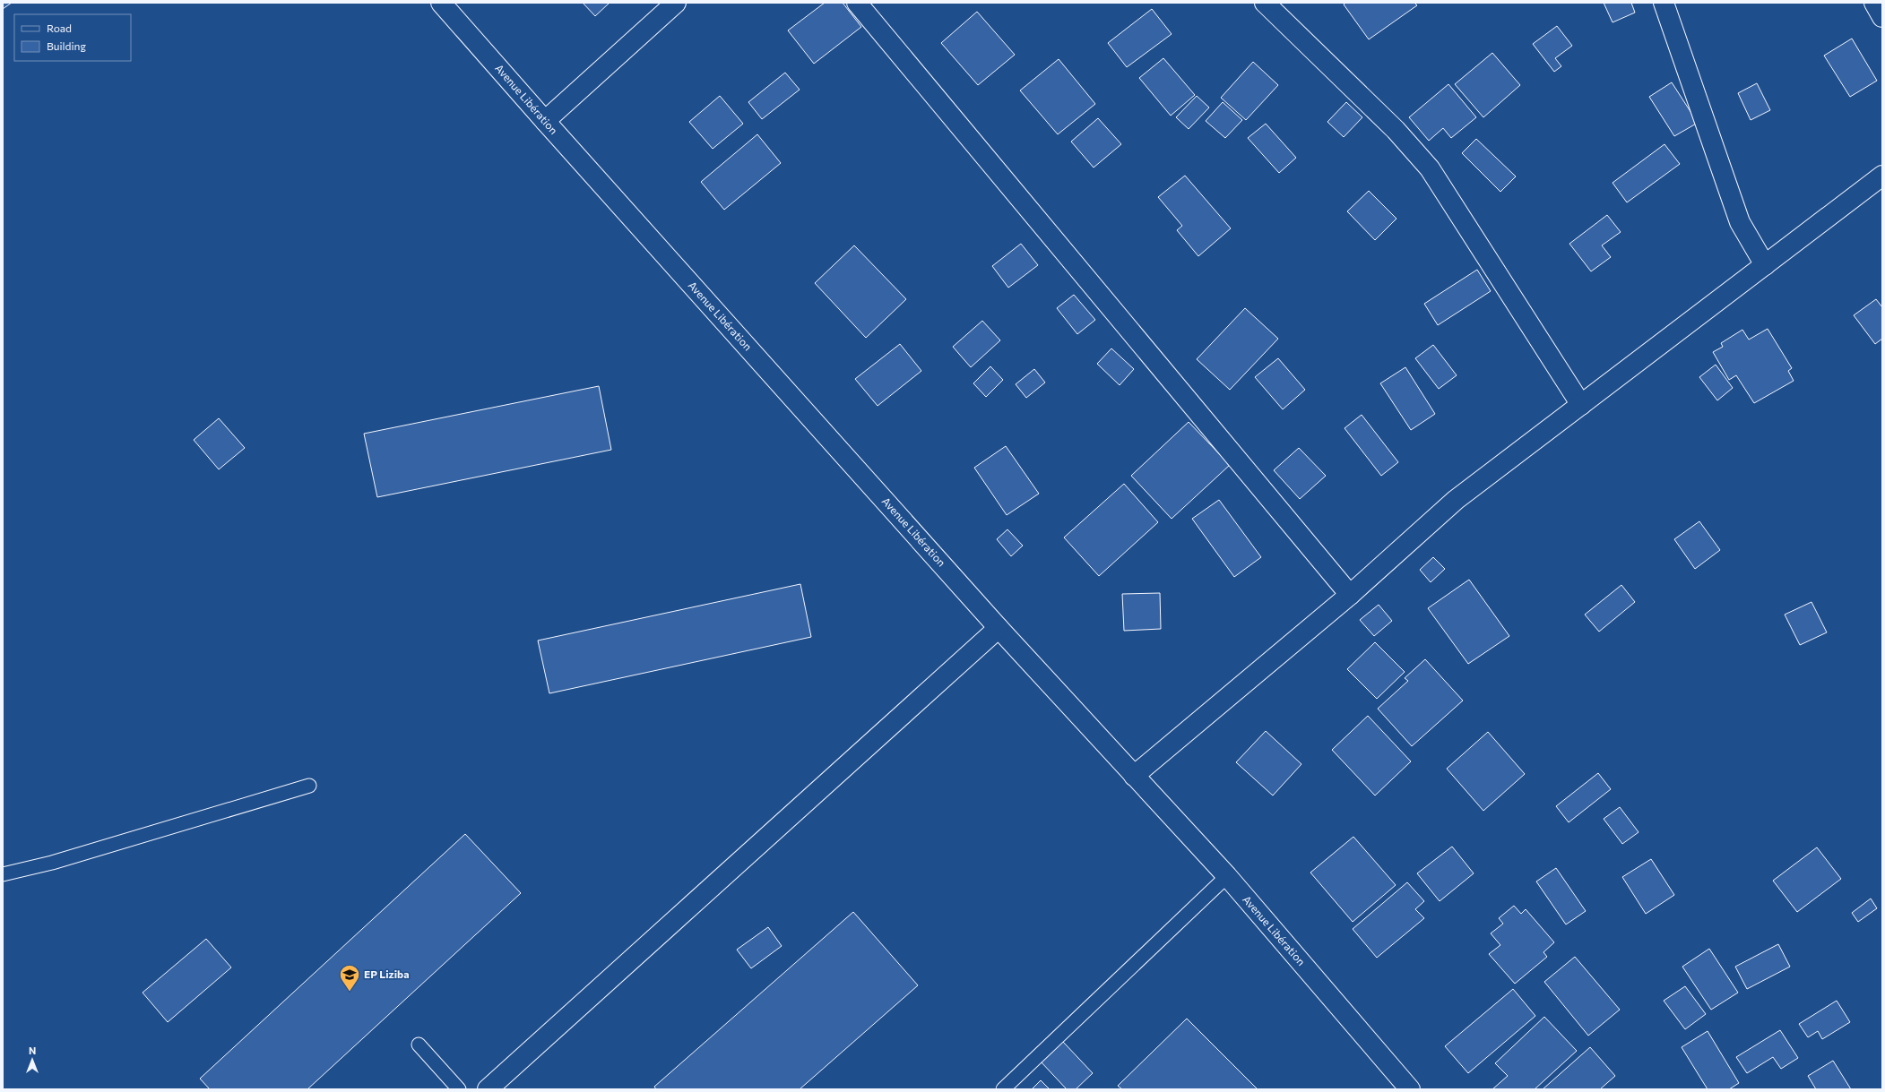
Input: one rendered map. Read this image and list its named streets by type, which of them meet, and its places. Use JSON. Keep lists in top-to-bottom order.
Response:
{
  "streets": {
    "street": ["Avenue Libération"]
  },
  "places": {
    "school or university": ["EP Liziba"]
  },
  "legend": ["Road", "Building"],
  "north": "top"
}
